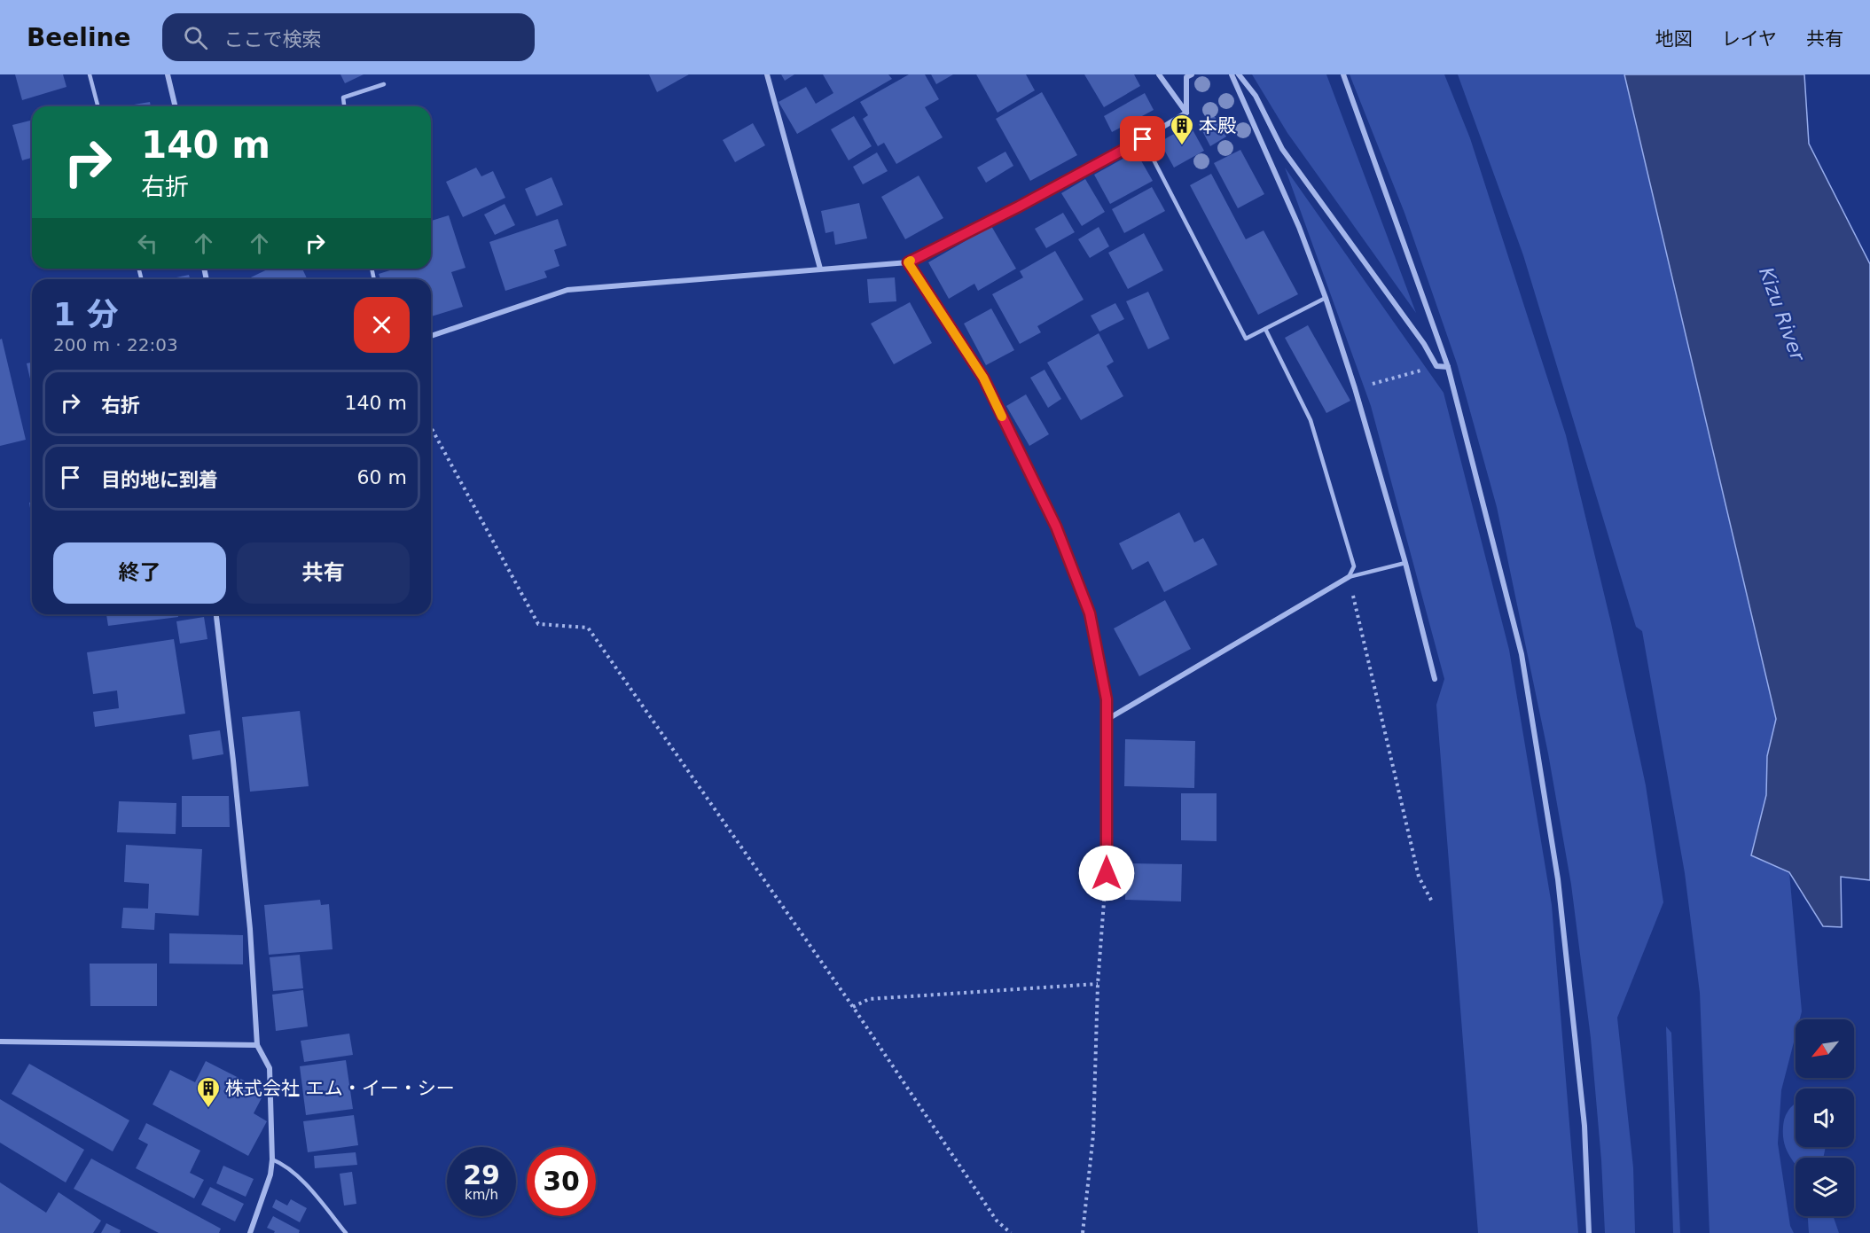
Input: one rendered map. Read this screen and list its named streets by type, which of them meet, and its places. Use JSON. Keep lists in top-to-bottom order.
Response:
{
  "water": ["Kizu River"],
  "places": {
    "building": ["本殿", "株式会社 エム・イー・シー"]
  },
  "north": "bottom left",
  "page": {
    "header": "Beeline",
    "search": "ここで検索",
    "nav": ["地図", "レイヤ", "共有"],
    "turn": ["140 m", "右折"],
    "heading": ["1 分", "200 m · 22:03"],
    "list": [
      {
        "name": "右折",
        "value": "140 m"
      },
      {
        "name": "目的地に到着",
        "value": "60 m"
      }
    ],
    "buttons": ["終了", "共有"],
    "speed": "29 km/h",
    "limit": "30"
  }
}
